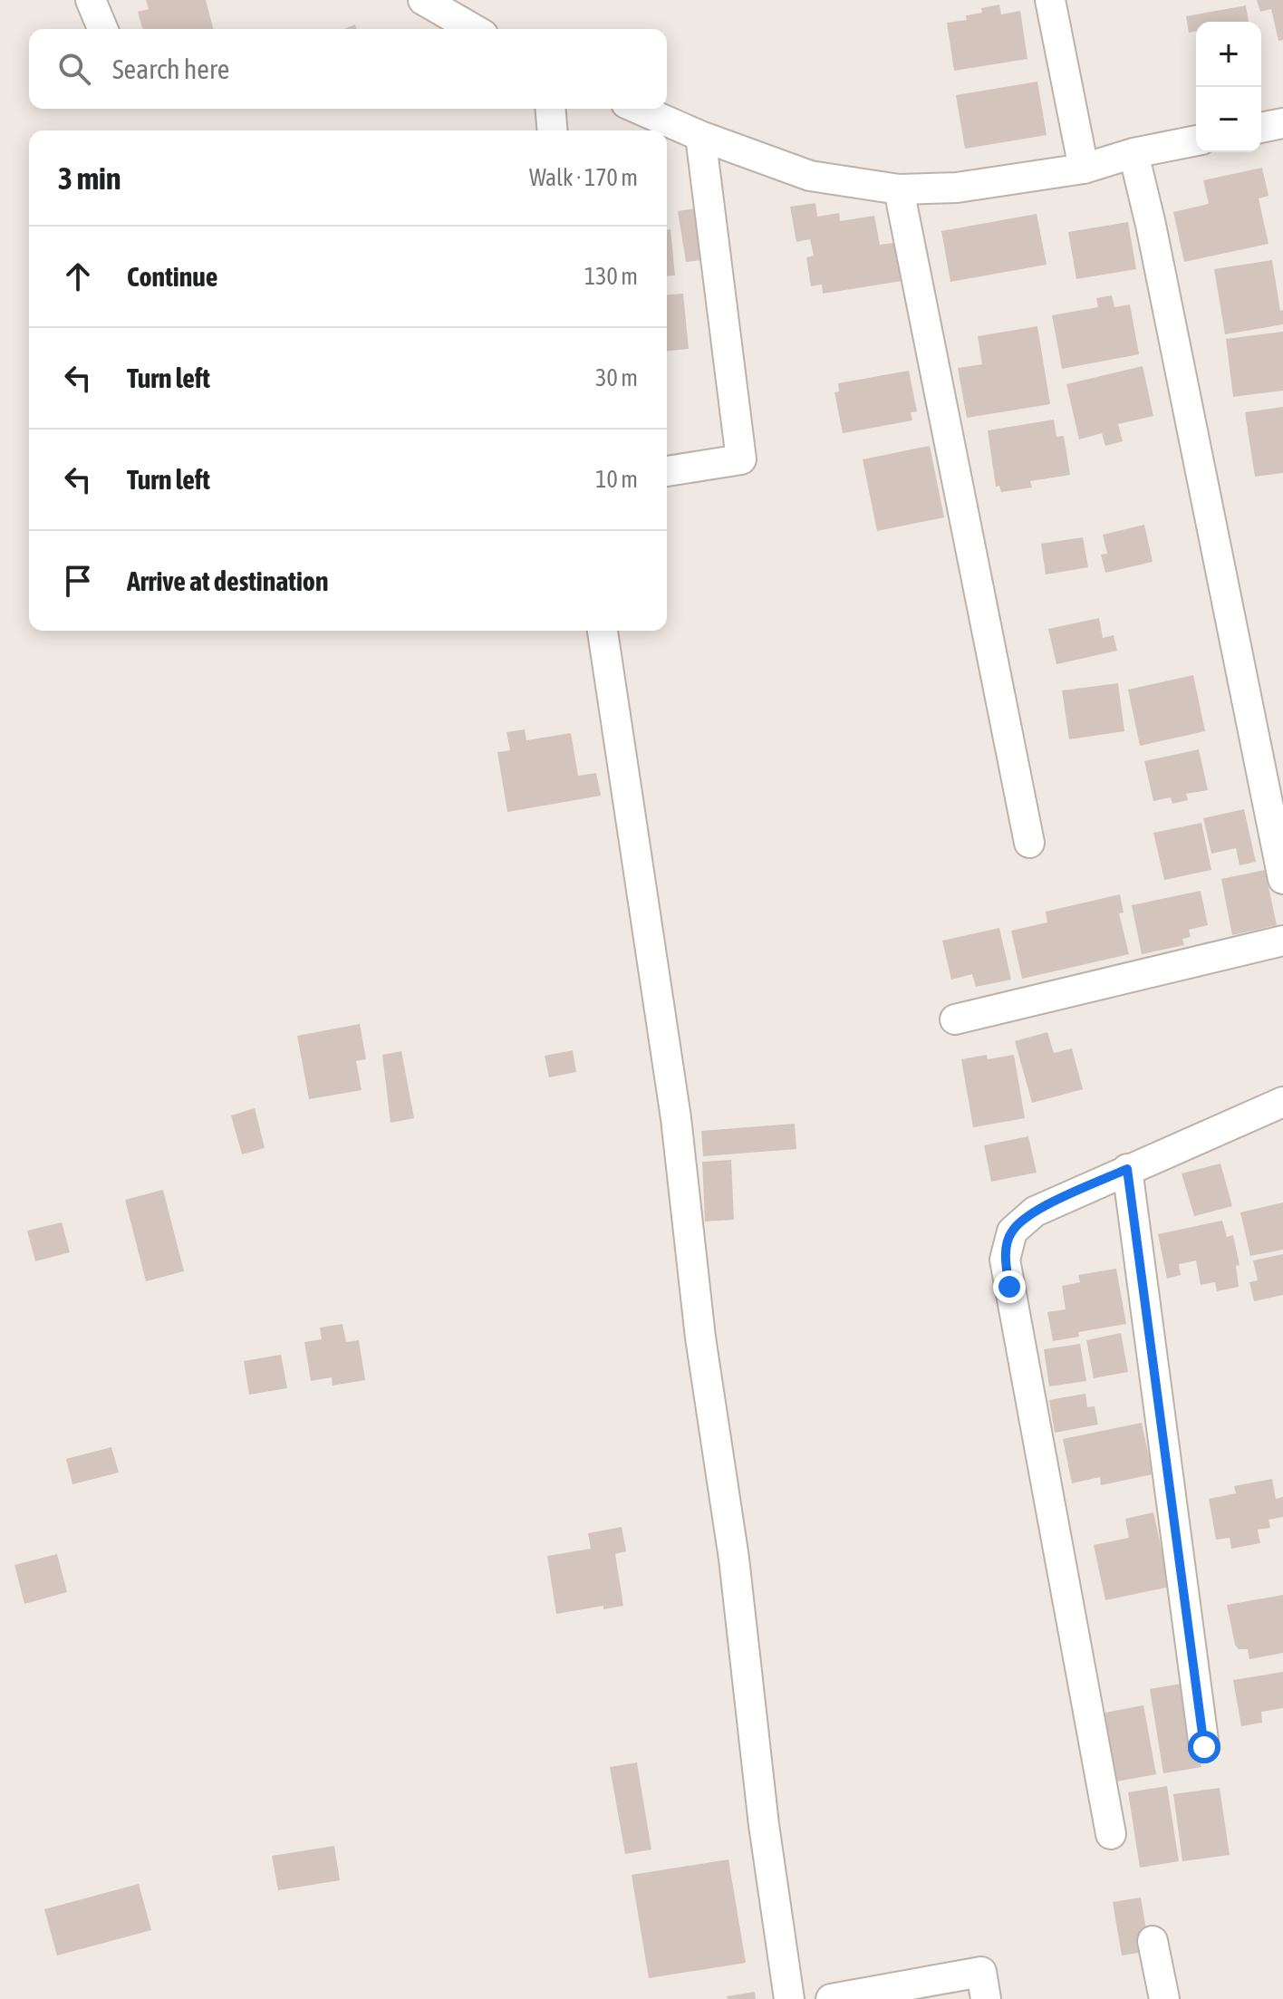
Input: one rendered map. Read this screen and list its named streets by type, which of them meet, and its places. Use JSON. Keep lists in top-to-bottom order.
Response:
{
  "page": {
    "map_buttons": ["+", "−"],
    "search": "Search here",
    "heading": ["3 min", "Walk · 170 m"],
    "list": [
      ["Continue", "130 m"],
      ["Turn left", "30 m"],
      ["Turn left", "10 m"],
      "Arrive at destination"
    ]
  }
}
